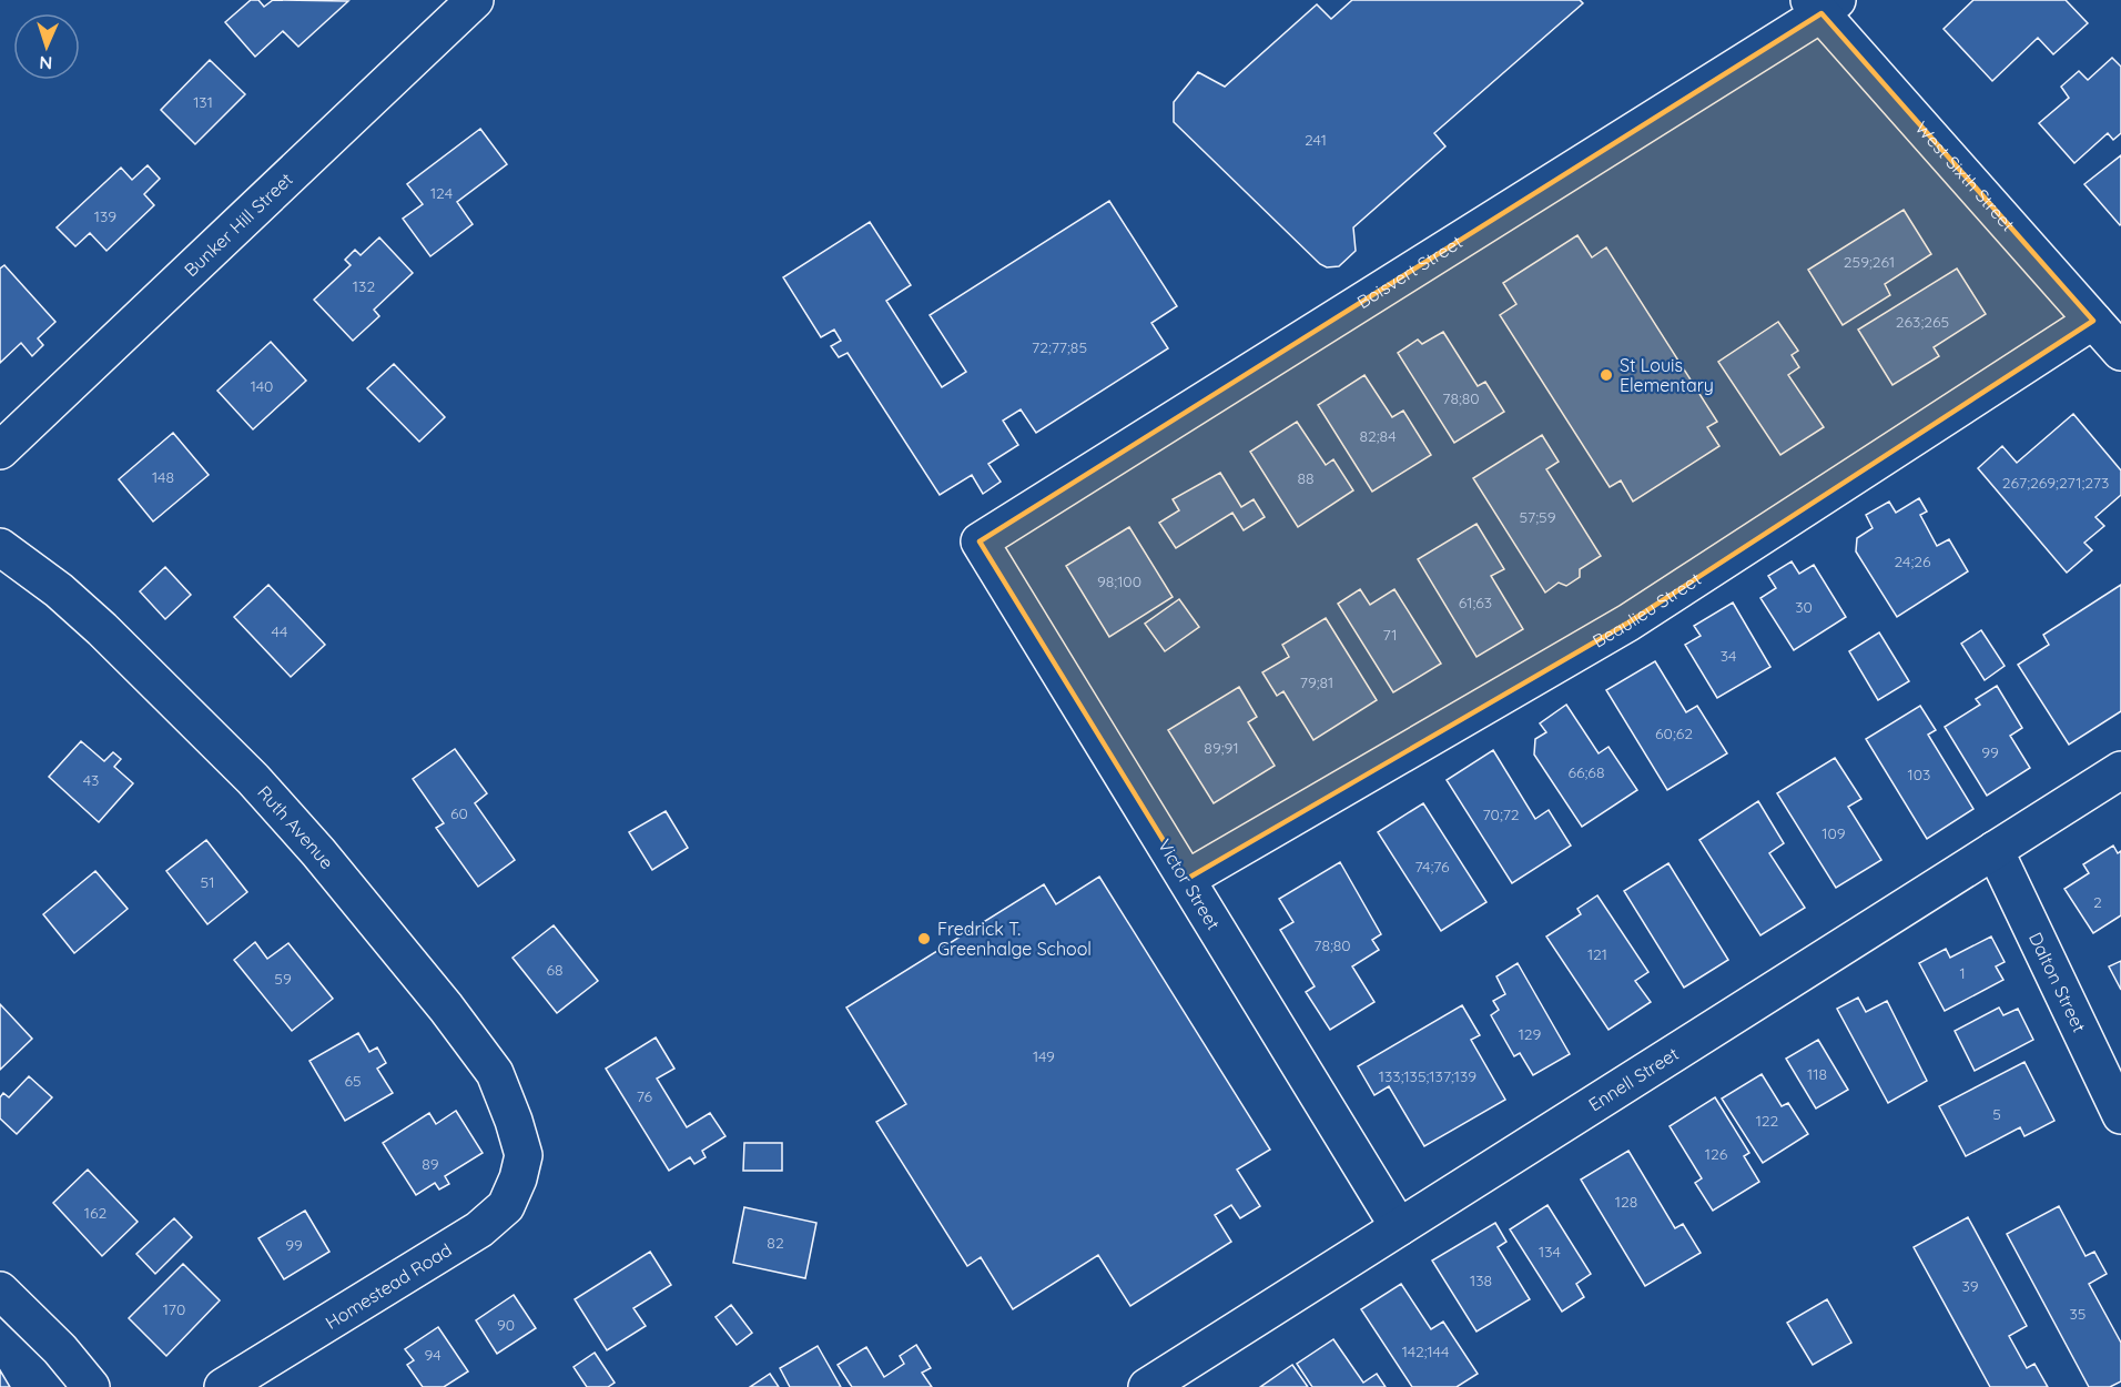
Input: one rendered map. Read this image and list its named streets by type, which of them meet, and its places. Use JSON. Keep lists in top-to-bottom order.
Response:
{
  "streets": {
    "street": [
      "West Sixth Street",
      "Bunker Hill Street",
      "Boisvert Street",
      "Beaulieu Street",
      "Ruth Avenue",
      "Victor Street",
      "Dalton Street",
      "Ennell Street",
      "Homestead Road"
    ]
  },
  "crossings": [
    ["West Sixth Street", "Boisvert Street"],
    ["West Sixth Street", "Beaulieu Street"],
    ["Boisvert Street", "Victor Street"],
    ["Beaulieu Street", "Victor Street"],
    ["Ruth Avenue", "Homestead Road"],
    ["Victor Street", "Ennell Street"],
    ["Dalton Street", "Ennell Street"]
  ],
  "places": ["St Louis Elementary", "Fredrick T. Greenhalge School"],
  "house_numbers": [
    "131",
    "241",
    "124",
    "139",
    "259;261",
    "132",
    "263;265",
    "72;77;85",
    "140",
    "78;80",
    "82;84",
    "148",
    "88",
    "267;269;271;273",
    "57;59",
    "24;26",
    "98;100",
    "61;63",
    "30",
    "44",
    "71",
    "34",
    "79;81",
    "60;62",
    "89;91",
    "99",
    "66;68",
    "103",
    "43",
    "60",
    "70;72",
    "109",
    "74;76",
    "51",
    "2",
    "78;80",
    "121",
    "68",
    "1",
    "59",
    "129",
    "149",
    "118",
    "133;135;137;139",
    "65",
    "76",
    "5",
    "122",
    "126",
    "89",
    "128",
    "162",
    "82",
    "99",
    "134",
    "138",
    "39",
    "170",
    "35",
    "90",
    "142;144",
    "94"
  ],
  "north": "bottom"
}
